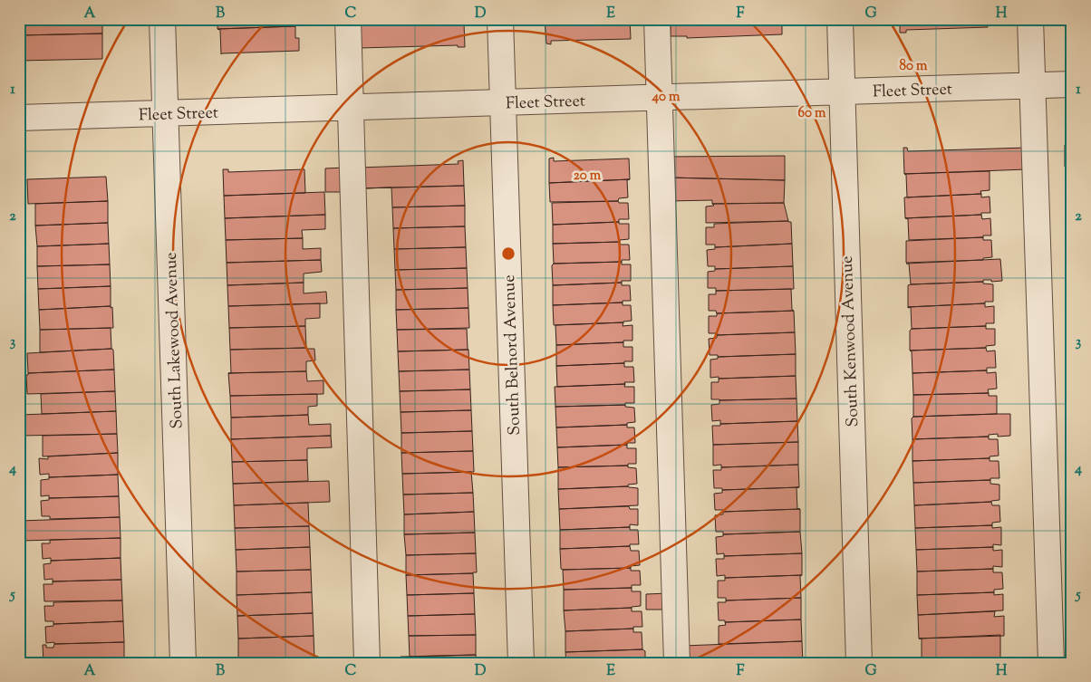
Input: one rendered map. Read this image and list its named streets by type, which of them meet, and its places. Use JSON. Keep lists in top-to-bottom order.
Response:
{
  "streets": {
    "street": [
      "Fleet Street",
      "South Lakewood Avenue",
      "South Kenwood Avenue",
      "South Belnord Avenue"
    ]
  },
  "crossings": [
    ["Fleet Street", "South Lakewood Avenue"],
    ["Fleet Street", "South Kenwood Avenue"],
    ["Fleet Street", "South Belnord Avenue"]
  ],
  "grid": {
    "columns": [
      "A",
      "B",
      "C",
      "D",
      "E",
      "F",
      "G",
      "H"
    ],
    "rows": [
      "1",
      "2",
      "3",
      "4",
      "5"
    ]
  },
  "rings": [
    "80 m",
    "40 m",
    "60 m",
    "20 m"
  ]
}
